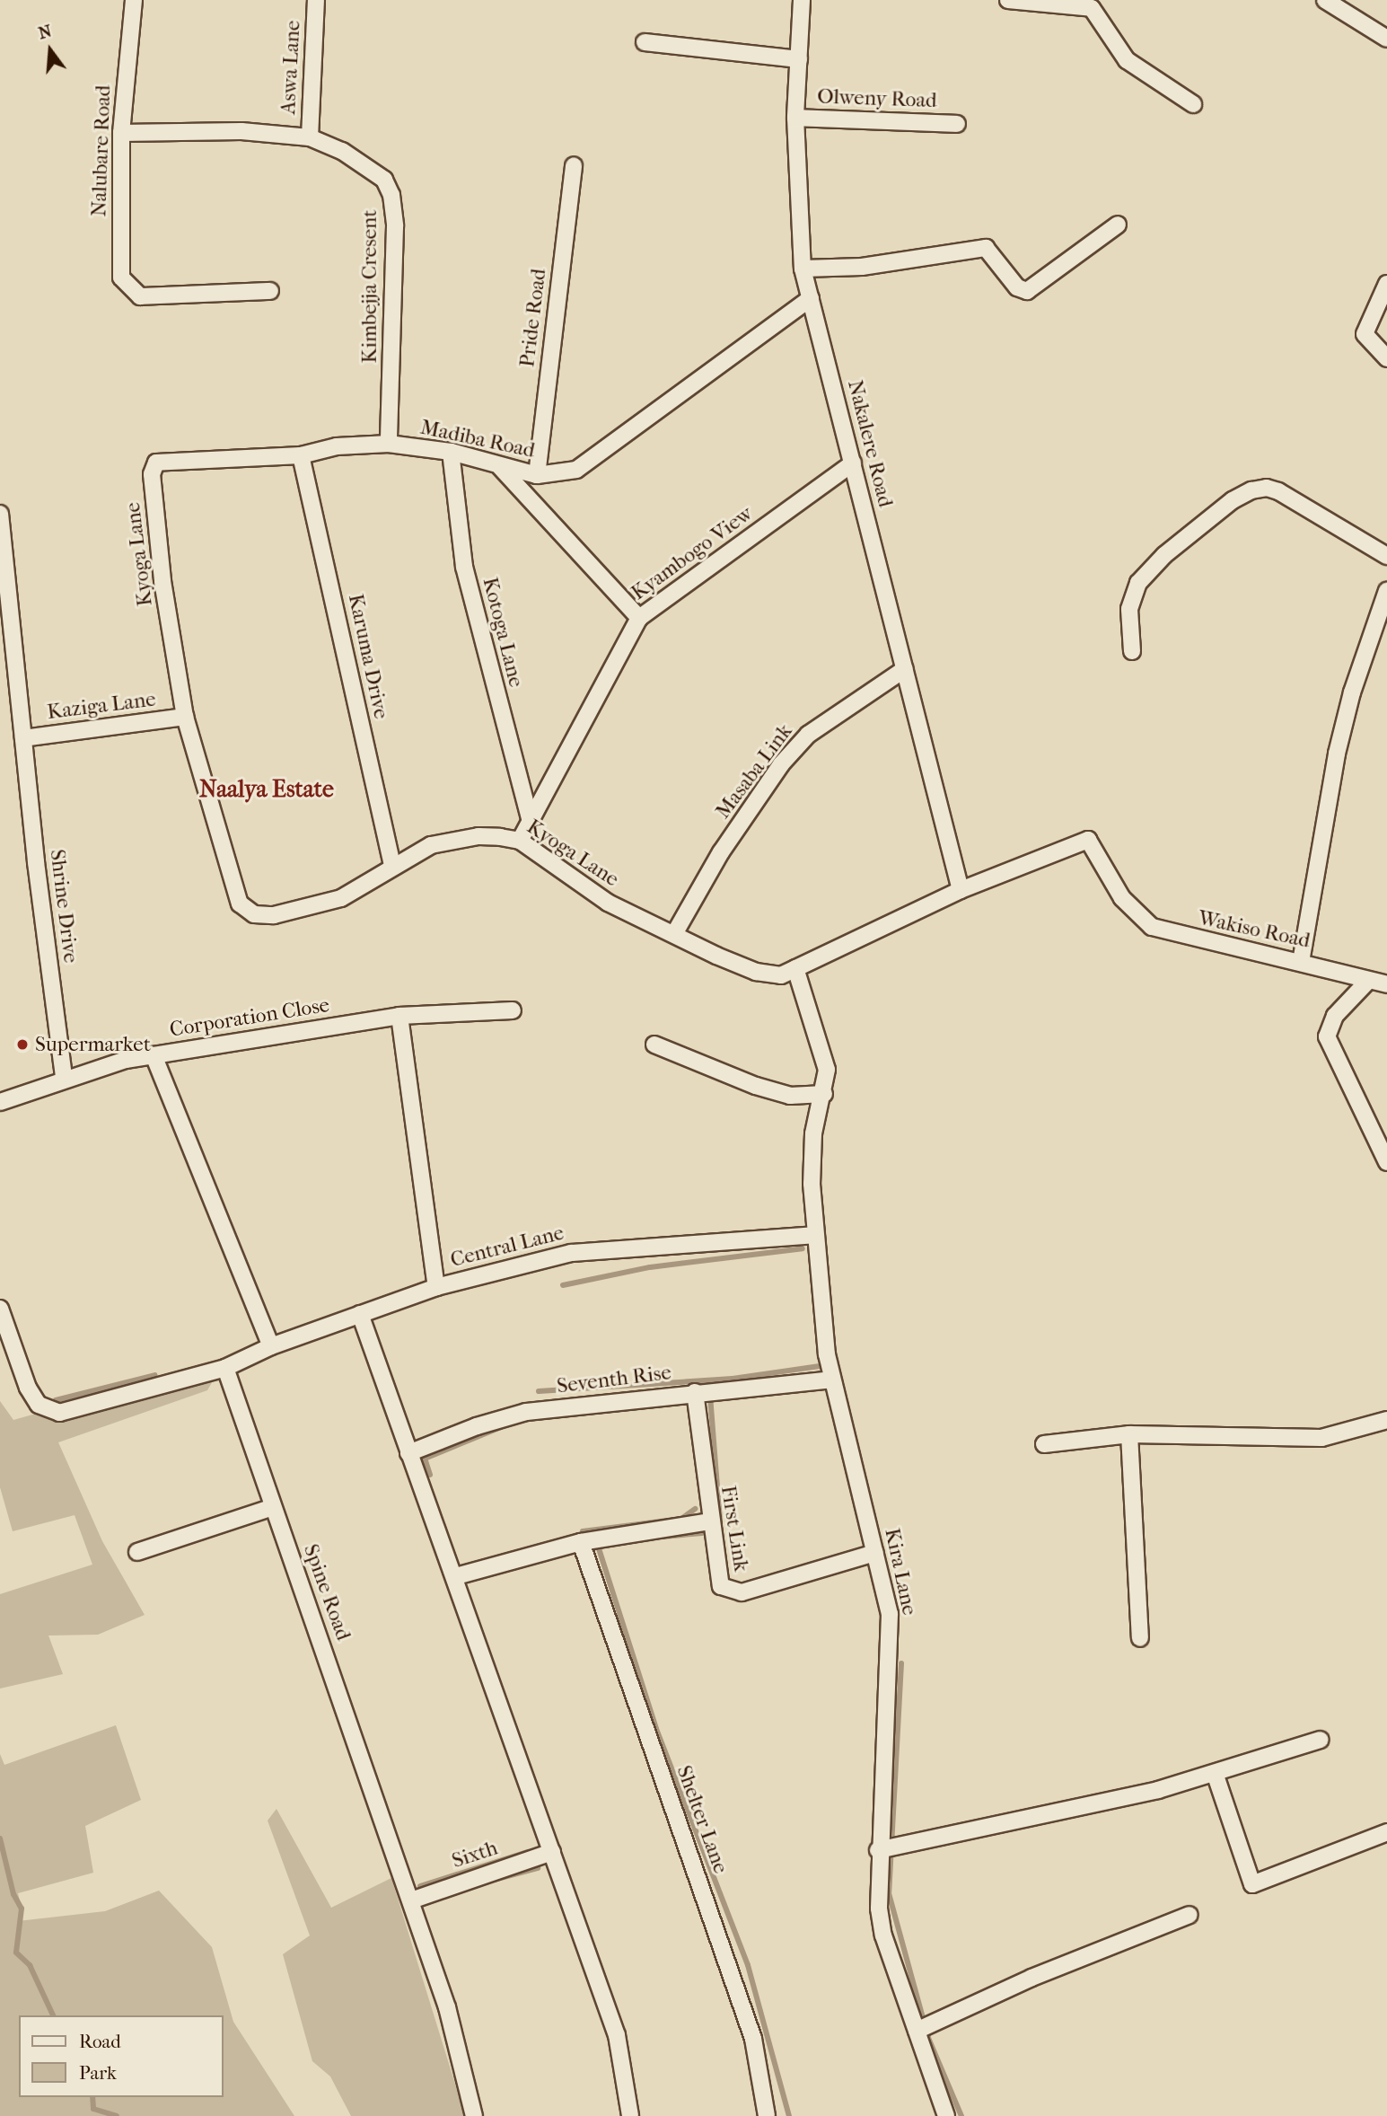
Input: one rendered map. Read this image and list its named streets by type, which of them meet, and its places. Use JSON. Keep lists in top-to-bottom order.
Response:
{
  "streets": {
    "street": [
      "Aswa Lane",
      "Olweny Road",
      "Nalubare Road",
      "Kimbejja Cresent",
      "Pride Road",
      "Madiba Road",
      "Nakalere Road",
      "Kyambogo View",
      "Kyoga Lane",
      "Kotoga Lane",
      "Karuma Drive",
      "Kaziga Lane",
      "Masaba Link",
      "Shrine Drive",
      "Wakiso Road",
      "Corporation Close",
      "Central Lane",
      "Seventh Rise",
      "First Link",
      "Kira Lane",
      "Spine Road",
      "Shelter Lane",
      "Sixth"
    ]
  },
  "crossings": [
    ["Aswa Lane", "Kimbejja Cresent"],
    ["Olweny Road", "Nakalere Road"],
    ["Nalubare Road", "Kimbejja Cresent"],
    ["Kimbejja Cresent", "Madiba Road"],
    ["Pride Road", "Madiba Road"],
    ["Madiba Road", "Nakalere Road"],
    ["Madiba Road", "Kyoga Lane"],
    ["Madiba Road", "Kotoga Lane"],
    ["Madiba Road", "Karuma Drive"],
    ["Nakalere Road", "Kyambogo View"],
    ["Nakalere Road", "Kyoga Lane"],
    ["Nakalere Road", "Masaba Link"],
    ["Kyambogo View", "Kyoga Lane"],
    ["Kyambogo View", "Kotoga Lane"],
    ["Kyoga Lane", "Karuma Drive"],
    ["Kyoga Lane", "Kaziga Lane"],
    ["Kyoga Lane", "Masaba Link"],
    ["Kyoga Lane", "Wakiso Road"],
    ["Kyoga Lane", "Kira Lane"],
    ["Kaziga Lane", "Shrine Drive"],
    ["Shrine Drive", "Corporation Close"],
    ["Central Lane", "Kira Lane"],
    ["Central Lane", "Spine Road"],
    ["Seventh Rise", "First Link"],
    ["Seventh Rise", "Kira Lane"],
    ["First Link", "Kira Lane"],
    ["Spine Road", "Sixth"]
  ],
  "districts": ["Naalya Estate"],
  "places": ["Supermarket"],
  "legend": ["Road", "Park"],
  "north": "top"
}
